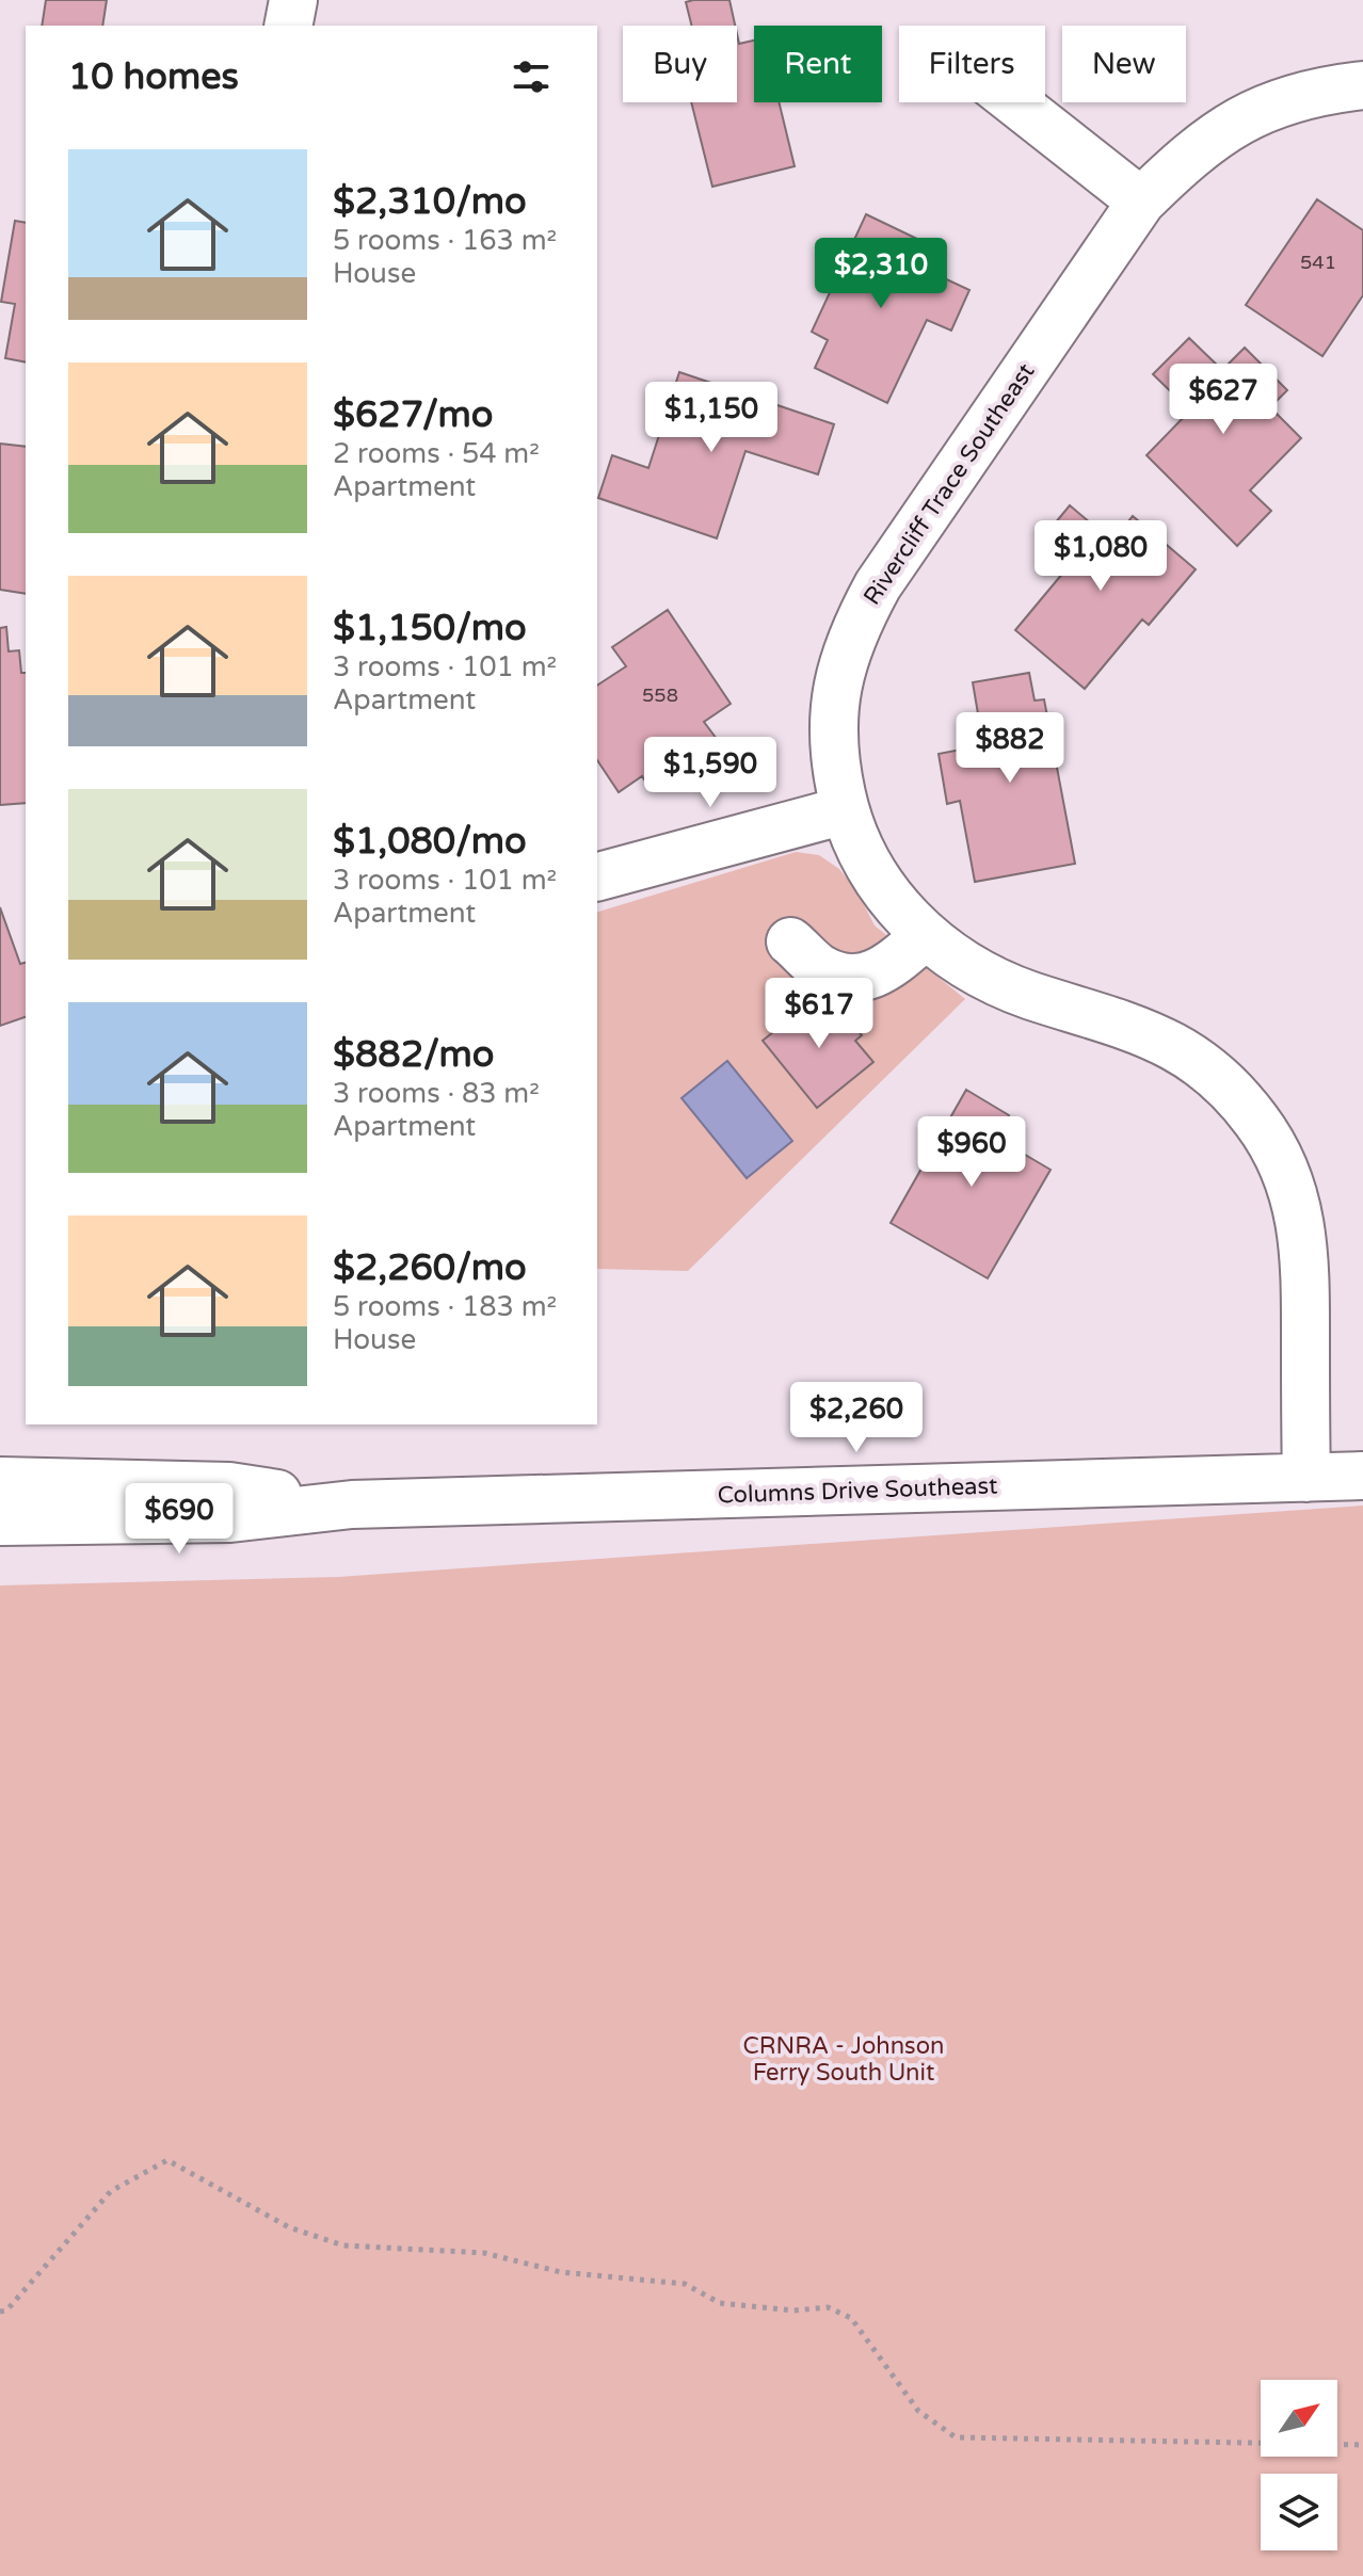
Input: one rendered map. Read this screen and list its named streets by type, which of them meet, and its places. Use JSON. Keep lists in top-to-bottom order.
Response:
{
  "streets": {
    "street": ["Rivercliff Trace Southeast", "Columns Drive Southeast"]
  },
  "crossings": [
    ["Rivercliff Trace Southeast", "Columns Drive Southeast"]
  ],
  "parks": ["CRNRA - Johnson Ferry South Unit"],
  "house_numbers": ["541", "558"],
  "north": "top right",
  "page": {
    "chip": [
      "Buy",
      "Rent",
      "Filters",
      "New"
    ],
    "heading": "10 homes",
    "list": [
      {
        "name": "$2,310/mo",
        "note": "5 rooms · 163 m² · House"
      },
      {
        "name": "$627/mo",
        "note": "2 rooms · 54 m² · Apartment"
      },
      {
        "name": "$1,150/mo",
        "note": "3 rooms · 101 m² · Apartment"
      },
      {
        "name": "$1,080/mo",
        "note": "3 rooms · 101 m² · Apartment"
      },
      {
        "name": "$882/mo",
        "note": "3 rooms · 83 m² · Apartment"
      },
      {
        "name": "$2,260/mo",
        "note": "5 rooms · 183 m² · House"
      }
    ],
    "price": [
      "$2,310",
      "$627",
      "$1,150",
      "$1,080",
      "$882",
      "$1,590",
      "$617",
      "$960",
      "$2,260",
      "$690"
    ]
  }
}
